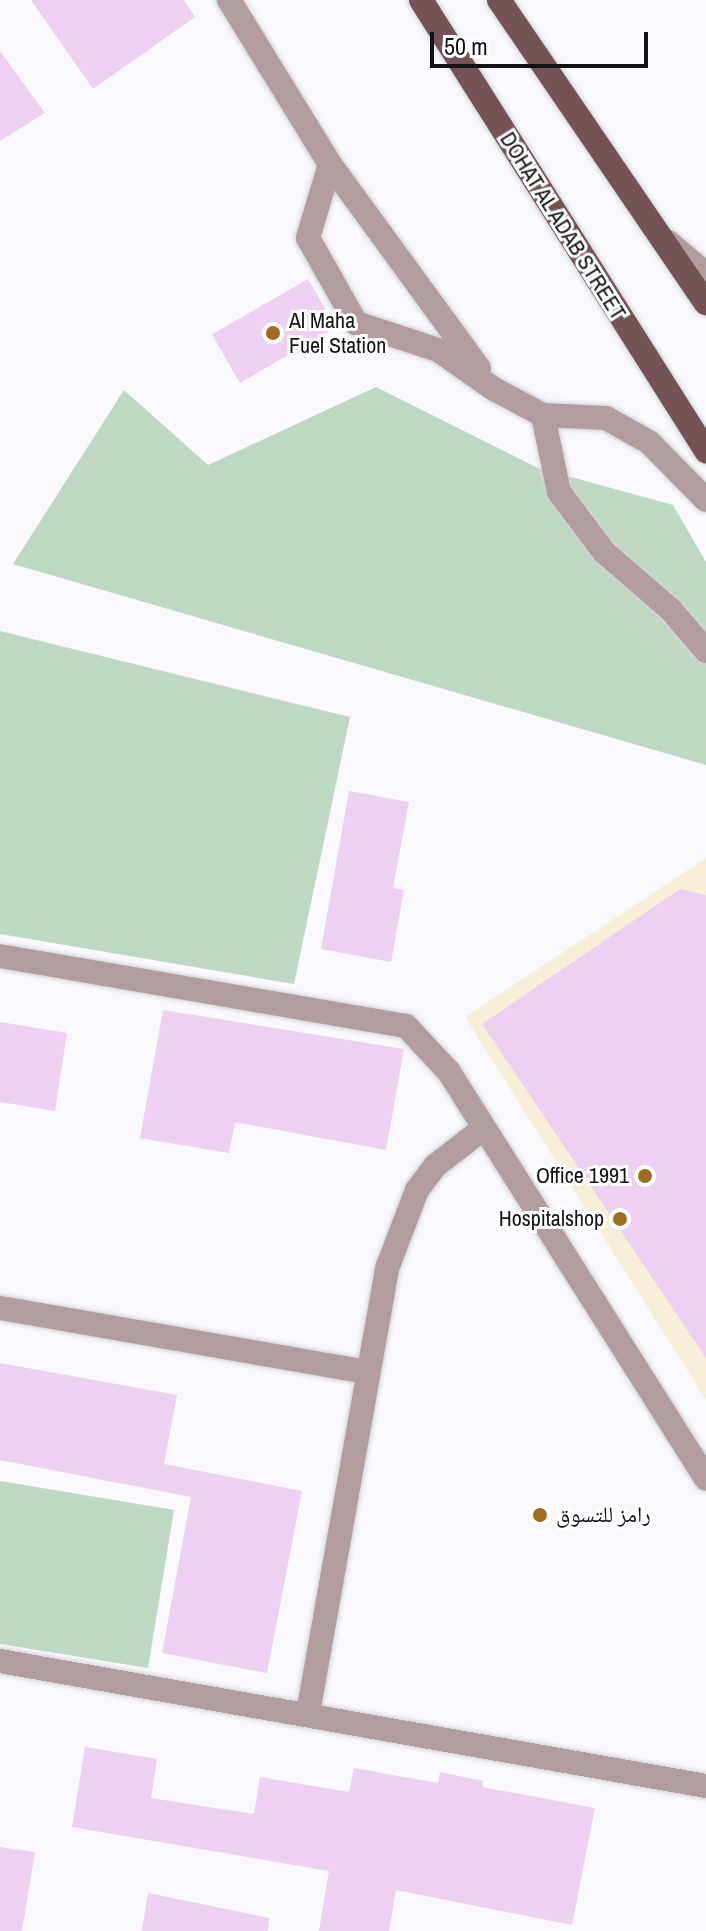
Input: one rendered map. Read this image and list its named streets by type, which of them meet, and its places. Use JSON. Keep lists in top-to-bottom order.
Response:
{
  "streets": {
    "main road": ["DOHAT AL ADAB STREET"]
  },
  "places": [
    "Al Maha Fuel Station",
    "Office 1991",
    "Hospitalshop",
    "رامز للتسوق"
  ],
  "scale_bar": "50 m"
}
